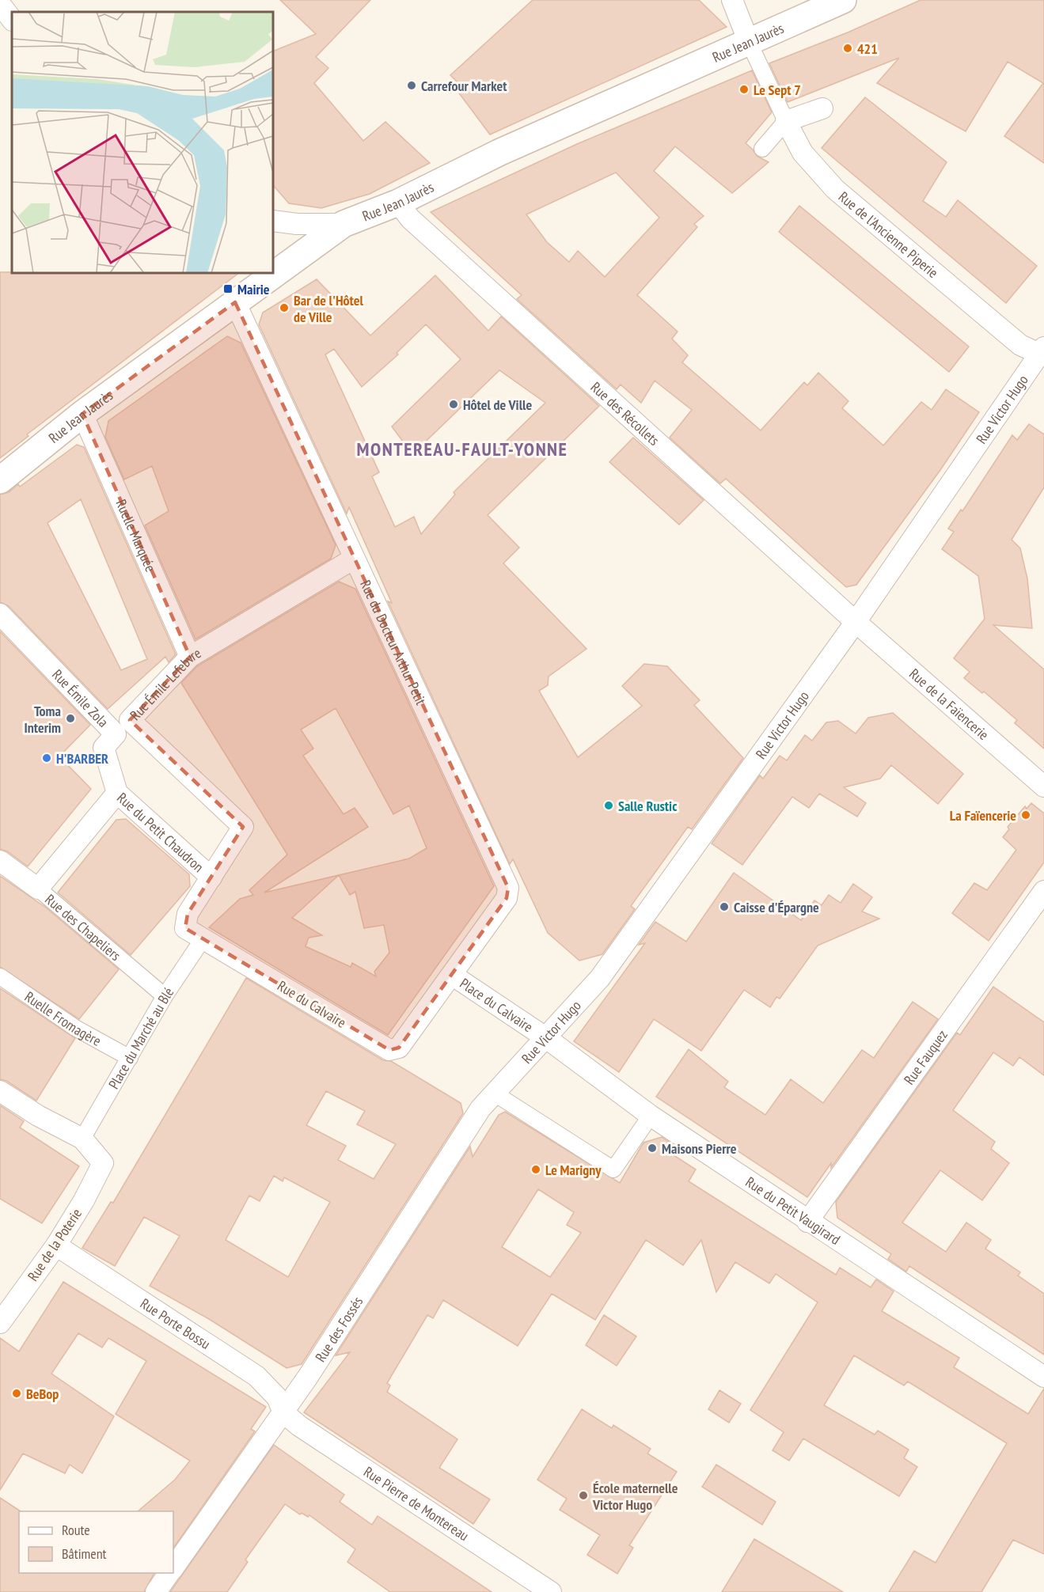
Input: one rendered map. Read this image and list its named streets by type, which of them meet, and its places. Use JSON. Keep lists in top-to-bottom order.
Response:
{
  "streets": {
    "main road": ["Rue Jean Jaurès"],
    "street": [
      "Rue de l'Ancienne Piperie",
      "Rue Victor Hugo",
      "Rue des Récollets",
      "Ruelle Marquée",
      "Rue du Docteur Arthur Petit",
      "Rue Émile Lefebvre",
      "Rue Émile Zola",
      "Rue de la Faïencerie",
      "Rue du Petit Chaudron",
      "Rue des Chapeliers",
      "Rue du Calvaire",
      "Place du Calvaire",
      "Ruelle Fromagère",
      "Place du Marché au Blé",
      "Rue Fauquez",
      "Rue du Petit Vaugirard",
      "Rue de la Poterie",
      "Rue Porte Bossu",
      "Rue des Fossés",
      "Rue Pierre de Montereau"
    ]
  },
  "crossings": [
    ["Rue Jean Jaurès", "Rue des Récollets"],
    ["Rue Jean Jaurès", "Ruelle Marquée"],
    ["Rue Jean Jaurès", "Rue du Docteur Arthur Petit"],
    ["Rue de l'Ancienne Piperie", "Rue Victor Hugo"],
    ["Rue Victor Hugo", "Rue des Récollets"],
    ["Rue Victor Hugo", "Rue de la Faïencerie"],
    ["Rue Victor Hugo", "Place du Calvaire"],
    ["Rue Victor Hugo", "Rue du Petit Vaugirard"],
    ["Rue Victor Hugo", "Rue des Fossés"],
    ["Rue des Récollets", "Rue de la Faïencerie"],
    ["Ruelle Marquée", "Rue Émile Lefebvre"],
    ["Rue du Docteur Arthur Petit", "Rue Émile Lefebvre"],
    ["Rue du Docteur Arthur Petit", "Place du Calvaire"],
    ["Rue Émile Lefebvre", "Rue Émile Zola"],
    ["Rue Émile Lefebvre", "Rue du Petit Chaudron"],
    ["Rue Émile Lefebvre", "Rue du Calvaire"],
    ["Rue Émile Zola", "Rue du Petit Chaudron"],
    ["Rue du Petit Chaudron", "Rue des Chapeliers"],
    ["Rue du Petit Chaudron", "Rue du Calvaire"],
    ["Rue des Chapeliers", "Place du Marché au Blé"],
    ["Rue du Calvaire", "Place du Calvaire"],
    ["Rue du Calvaire", "Place du Marché au Blé"],
    ["Place du Calvaire", "Rue du Petit Vaugirard"],
    ["Ruelle Fromagère", "Place du Marché au Blé"],
    ["Place du Marché au Blé", "Rue de la Poterie"],
    ["Rue Fauquez", "Rue du Petit Vaugirard"],
    ["Rue de la Poterie", "Rue Porte Bossu"],
    ["Rue Porte Bossu", "Rue des Fossés"],
    ["Rue Porte Bossu", "Rue Pierre de Montereau"],
    ["Rue des Fossés", "Rue Pierre de Montereau"]
  ],
  "districts": ["MONTEREAU-FAULT-YONNE"],
  "places": {
    "other": [
      "421",
      "Carrefour Market",
      "Le Sept 7",
      "Bar de l'Hôtel de Ville",
      "Hôtel de Ville",
      "Toma Interim",
      "H'BARBER",
      "Salle Rustic",
      "La Faïencerie",
      "Caisse d'Épargne",
      "Maisons Pierre",
      "Le Marigny",
      "BeBop",
      "École maternelle Victor Hugo"
    ],
    "transit": ["Mairie"]
  },
  "legend": ["Route", "Bâtiment"]
}
